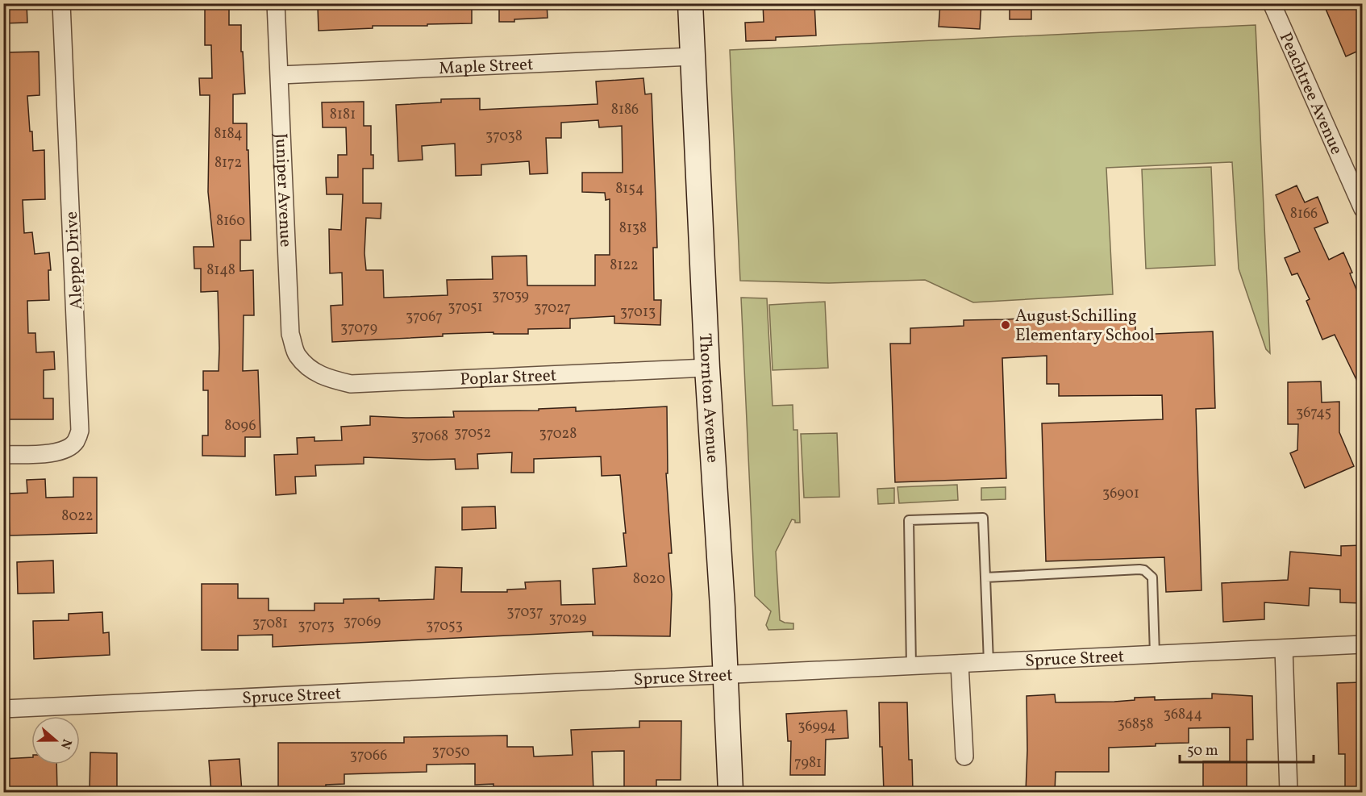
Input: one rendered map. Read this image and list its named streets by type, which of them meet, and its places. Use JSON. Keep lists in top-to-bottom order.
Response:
{
  "streets": {
    "main road": ["Thornton Avenue"],
    "street": [
      "Maple Street",
      "Peachtree Avenue",
      "Juniper Avenue",
      "Aleppo Drive",
      "Poplar Street",
      "Spruce Street"
    ]
  },
  "crossings": [
    ["Maple Street", "Juniper Avenue"],
    ["Maple Street", "Thornton Avenue"],
    ["Juniper Avenue", "Poplar Street"],
    ["Poplar Street", "Thornton Avenue"],
    ["Thornton Avenue", "Spruce Street"]
  ],
  "places": ["August Schilling Elementary School"],
  "house_numbers": [
    "8186",
    "8181",
    "8184",
    "37038",
    "8172",
    "8154",
    "8166",
    "8160",
    "8138",
    "8122",
    "8148",
    "37039",
    "37051",
    "37027",
    "37013",
    "37067",
    "37079",
    "36745",
    "8096",
    "37052",
    "37028",
    "37068",
    "36901",
    "8022",
    "8020",
    "37037",
    "37029",
    "37069",
    "37081",
    "37073",
    "37053",
    "36844",
    "36858",
    "36994",
    "37050",
    "37066",
    "7981"
  ],
  "scale_bar": "50 m",
  "north": "right"
}
